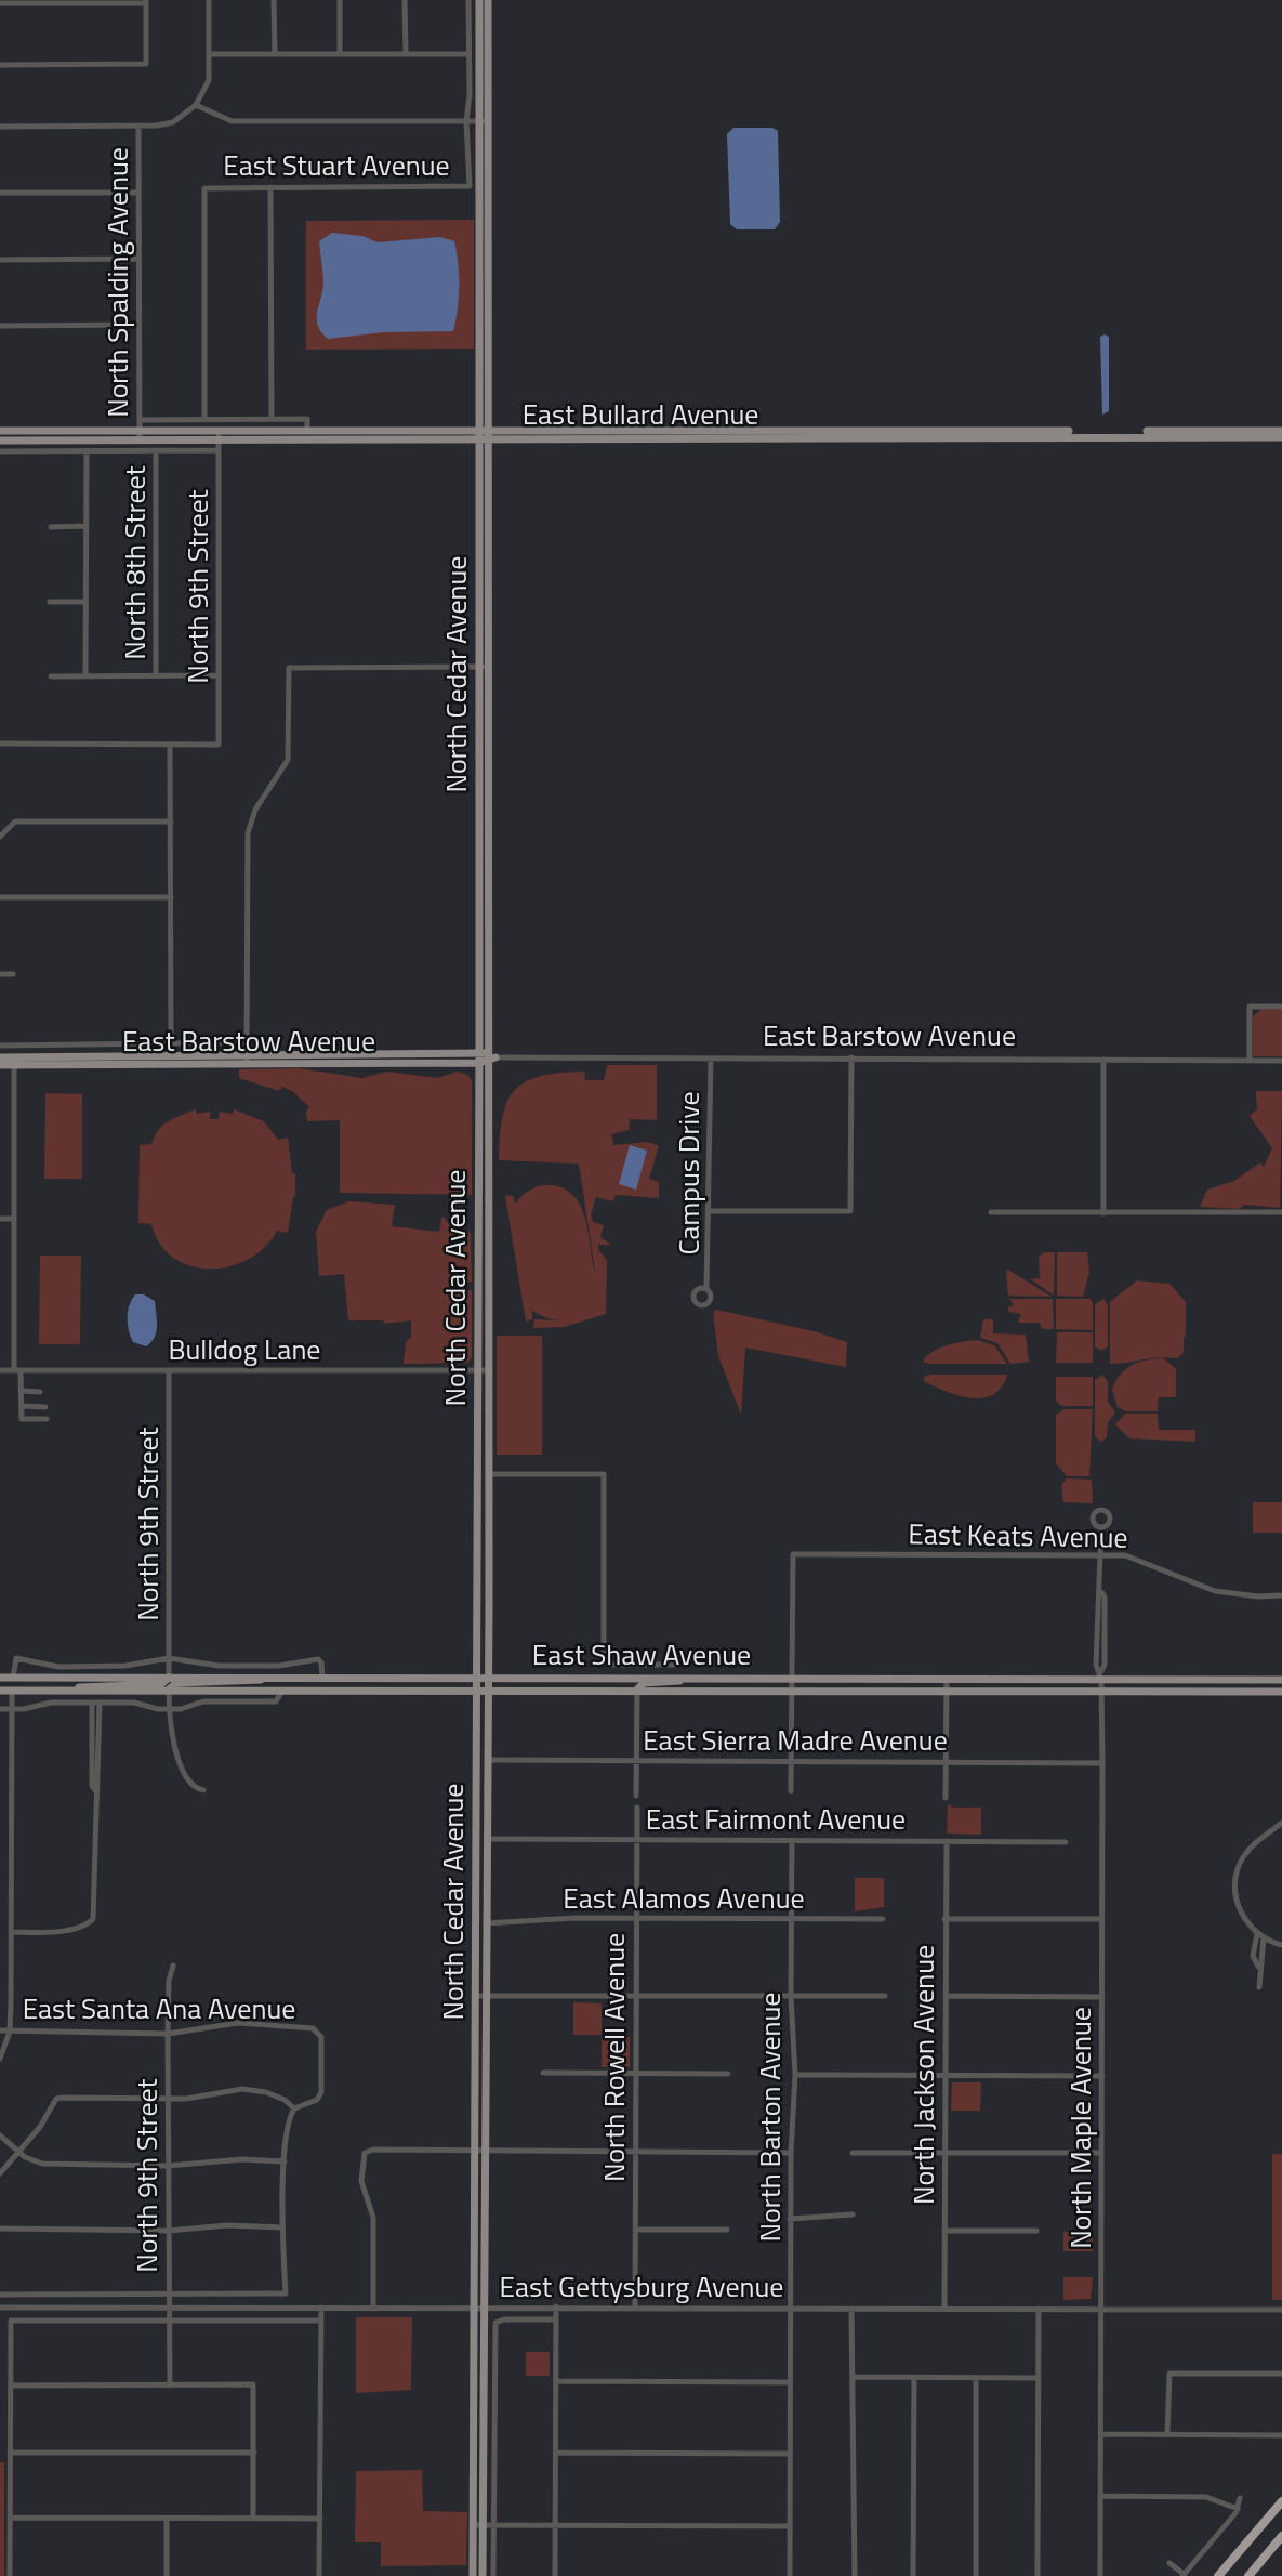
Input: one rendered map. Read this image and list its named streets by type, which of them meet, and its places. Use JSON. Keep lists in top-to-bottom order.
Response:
{
  "streets": {
    "main road": [
      "East Bullard Avenue",
      "North Cedar Avenue",
      "East Barstow Avenue",
      "East Shaw Avenue"
    ],
    "street": [
      "East Stuart Avenue",
      "North Spalding Avenue",
      "North 8th Street",
      "North 9th Street",
      "Campus Drive",
      "Bulldog Lane",
      "East Keats Avenue",
      "East Sierra Madre Avenue",
      "East Fairmont Avenue",
      "East Alamos Avenue",
      "East Santa Ana Avenue",
      "North Rowell Avenue",
      "North Jackson Avenue",
      "North Barton Avenue",
      "North Maple Avenue",
      "East Gettysburg Avenue"
    ]
  },
  "crossings": [
    ["North Spalding Avenue", "East Bullard Avenue"],
    ["East Bullard Avenue", "North 9th Street"],
    ["East Bullard Avenue", "North Cedar Avenue"],
    ["North 9th Street", "Bulldog Lane"],
    ["North 9th Street", "East Shaw Avenue"],
    ["North 9th Street", "East Santa Ana Avenue"],
    ["North 9th Street", "East Gettysburg Avenue"],
    ["North Cedar Avenue", "East Barstow Avenue"],
    ["North Cedar Avenue", "Bulldog Lane"],
    ["North Cedar Avenue", "East Shaw Avenue"],
    ["North Cedar Avenue", "East Sierra Madre Avenue"],
    ["North Cedar Avenue", "East Fairmont Avenue"],
    ["North Cedar Avenue", "East Alamos Avenue"],
    ["North Cedar Avenue", "East Gettysburg Avenue"],
    ["East Barstow Avenue", "Campus Drive"],
    ["East Keats Avenue", "East Shaw Avenue"],
    ["East Keats Avenue", "North Maple Avenue"],
    ["East Shaw Avenue", "North Maple Avenue"],
    ["East Sierra Madre Avenue", "North Maple Avenue"],
    ["East Fairmont Avenue", "North Rowell Avenue"],
    ["East Fairmont Avenue", "North Jackson Avenue"],
    ["East Fairmont Avenue", "North Barton Avenue"],
    ["East Alamos Avenue", "North Rowell Avenue"],
    ["East Alamos Avenue", "North Barton Avenue"],
    ["North Rowell Avenue", "East Gettysburg Avenue"],
    ["North Jackson Avenue", "East Gettysburg Avenue"],
    ["North Barton Avenue", "East Gettysburg Avenue"],
    ["North Maple Avenue", "East Gettysburg Avenue"]
  ]
}
